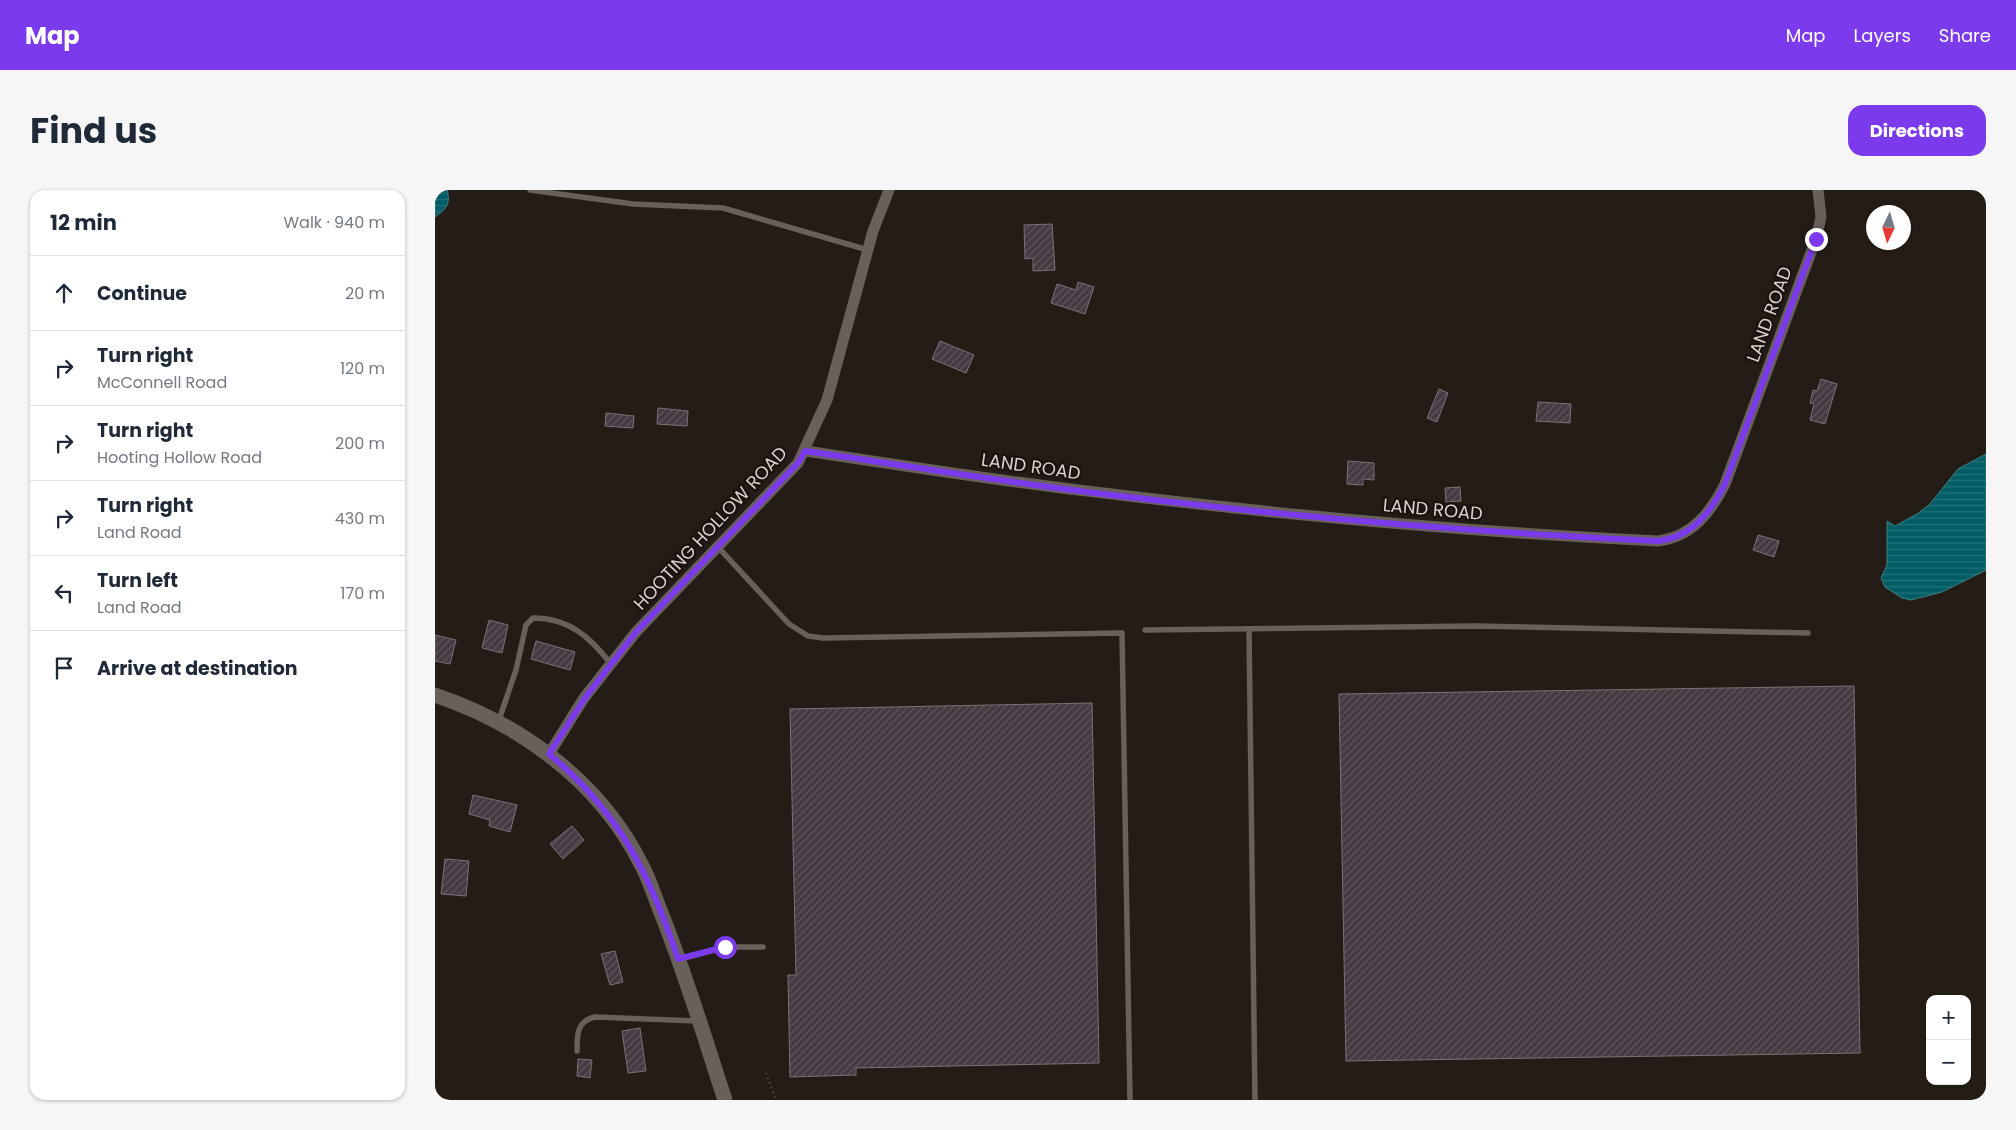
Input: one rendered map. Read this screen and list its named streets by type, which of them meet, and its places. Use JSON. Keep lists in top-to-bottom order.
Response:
{
  "streets": {
    "street": ["LAND ROAD", "HOOTING HOLLOW ROAD"]
  },
  "crossings": [
    ["LAND ROAD", "HOOTING HOLLOW ROAD"]
  ],
  "north": "bottom",
  "page": {
    "header": "Map",
    "nav": ["Map", "Layers", "Share"],
    "title": "Find us",
    "buttons": "Directions",
    "heading": ["12 min", "Walk · 940 m"],
    "list": [
      ["Continue", "20 m"],
      ["Turn right", "McConnell Road", "120 m"],
      ["Turn right", "Hooting Hollow Road", "200 m"],
      ["Turn right", "Land Road", "430 m"],
      ["Turn left", "Land Road", "170 m"],
      "Arrive at destination"
    ],
    "map_buttons": ["+", "−"]
  }
}
